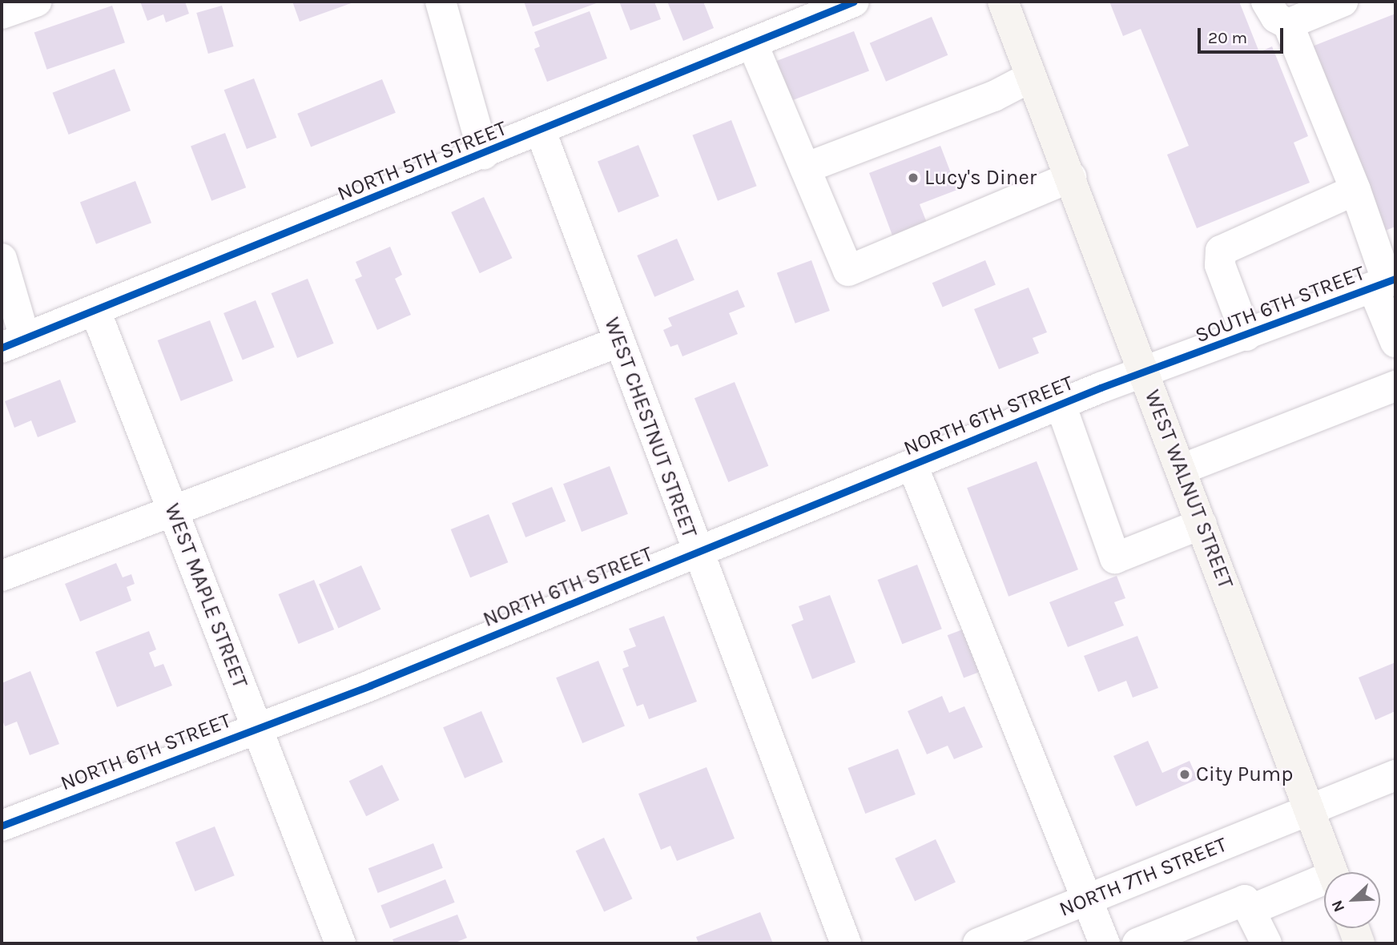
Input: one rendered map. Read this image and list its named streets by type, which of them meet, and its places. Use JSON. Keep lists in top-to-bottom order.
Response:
{
  "streets": {
    "main road": ["WEST WALNUT STREET"],
    "street": [
      "NORTH 5TH STREET",
      "SOUTH 6TH STREET",
      "NORTH 6TH STREET",
      "WEST CHESTNUT STREET",
      "WEST MAPLE STREET",
      "NORTH 7TH STREET"
    ]
  },
  "crossings": [
    ["NORTH 5TH STREET", "WEST CHESTNUT STREET"],
    ["NORTH 5TH STREET", "WEST MAPLE STREET"],
    ["SOUTH 6TH STREET", "NORTH 6TH STREET"],
    ["SOUTH 6TH STREET", "WEST WALNUT STREET"],
    ["NORTH 6TH STREET", "WEST CHESTNUT STREET"],
    ["NORTH 6TH STREET", "WEST WALNUT STREET"],
    ["NORTH 6TH STREET", "WEST MAPLE STREET"],
    ["WEST WALNUT STREET", "NORTH 7TH STREET"]
  ],
  "places": ["Lucy's Diner", "City Pump"],
  "scale_bar": "20 m",
  "north": "bottom left"
}
